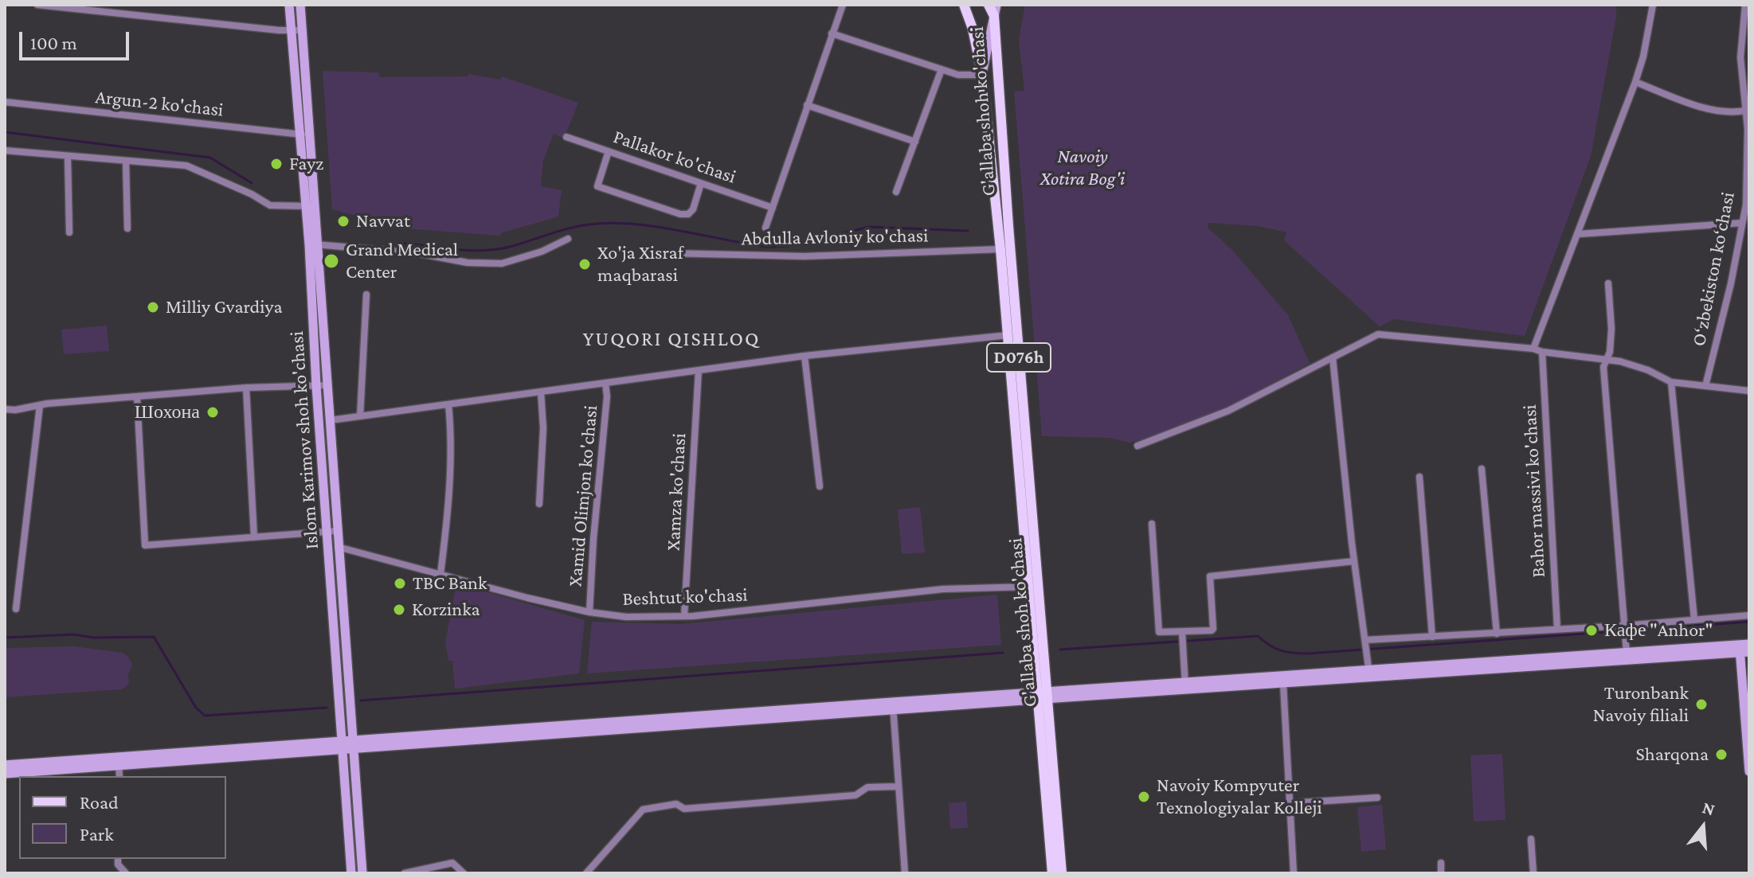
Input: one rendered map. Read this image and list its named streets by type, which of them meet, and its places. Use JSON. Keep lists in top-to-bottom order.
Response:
{
  "streets": {
    "main road": ["G'allaba shoh ko'chasi", "D076h", "Islom Karimov shoh ko'chasi"],
    "street": [
      "Argun-2 ko'chasi",
      "Pallakor ko'chasi",
      "Abdulla Avloniy ko'chasi",
      "O‘zbekiston ko‘chasi",
      "Bahor massivi ko'chasi",
      "Xamza ko'chasi",
      "Xamid Olimjon ko'chasi",
      "Beshtut ko'chasi"
    ]
  },
  "crossings": [
    ["Argun-2 ko'chasi", "Islom Karimov shoh ko'chasi"],
    ["G'allaba shoh ko'chasi", "Abdulla Avloniy ko'chasi"],
    ["G'allaba shoh ko'chasi", "D076h"],
    ["G'allaba shoh ko'chasi", "Beshtut ko'chasi"],
    ["Islom Karimov shoh ko'chasi", "Beshtut ko'chasi"],
    ["Xamza ko'chasi", "Beshtut ko'chasi"],
    ["Xamid Olimjon ko'chasi", "Beshtut ko'chasi"]
  ],
  "districts": ["YUQORI QISHLOQ"],
  "parks": ["Navoiy Xotira Bog'i"],
  "places": [
    "Fayz",
    "Navvat",
    "Grand Medical Center",
    "Xo'ja Xisraf maqbarasi",
    "Milliy Gvardiya",
    "Шохона",
    "TBC Bank",
    "Korzinka",
    "Кафе \"Anhor\"",
    "Turonbank Navoiy filiali",
    "Sharqona",
    "Navoiy Kompyuter Texnologiyalar Kolleji"
  ],
  "legend": ["Road", "Park"],
  "scale_bar": "100 m",
  "north": "top"
}
